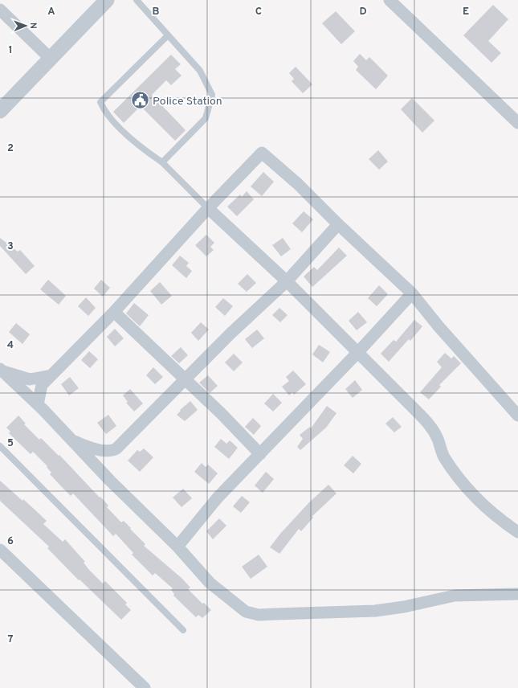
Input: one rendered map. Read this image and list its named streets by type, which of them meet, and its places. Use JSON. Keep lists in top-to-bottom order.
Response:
{
  "places": {
    "public building": ["Police Station"]
  },
  "north": "right",
  "grid": {
    "columns": [
      "A",
      "B",
      "C",
      "D",
      "E"
    ],
    "rows": [
      "1",
      "2",
      "3",
      "4",
      "5",
      "6",
      "7"
    ]
  }
}
